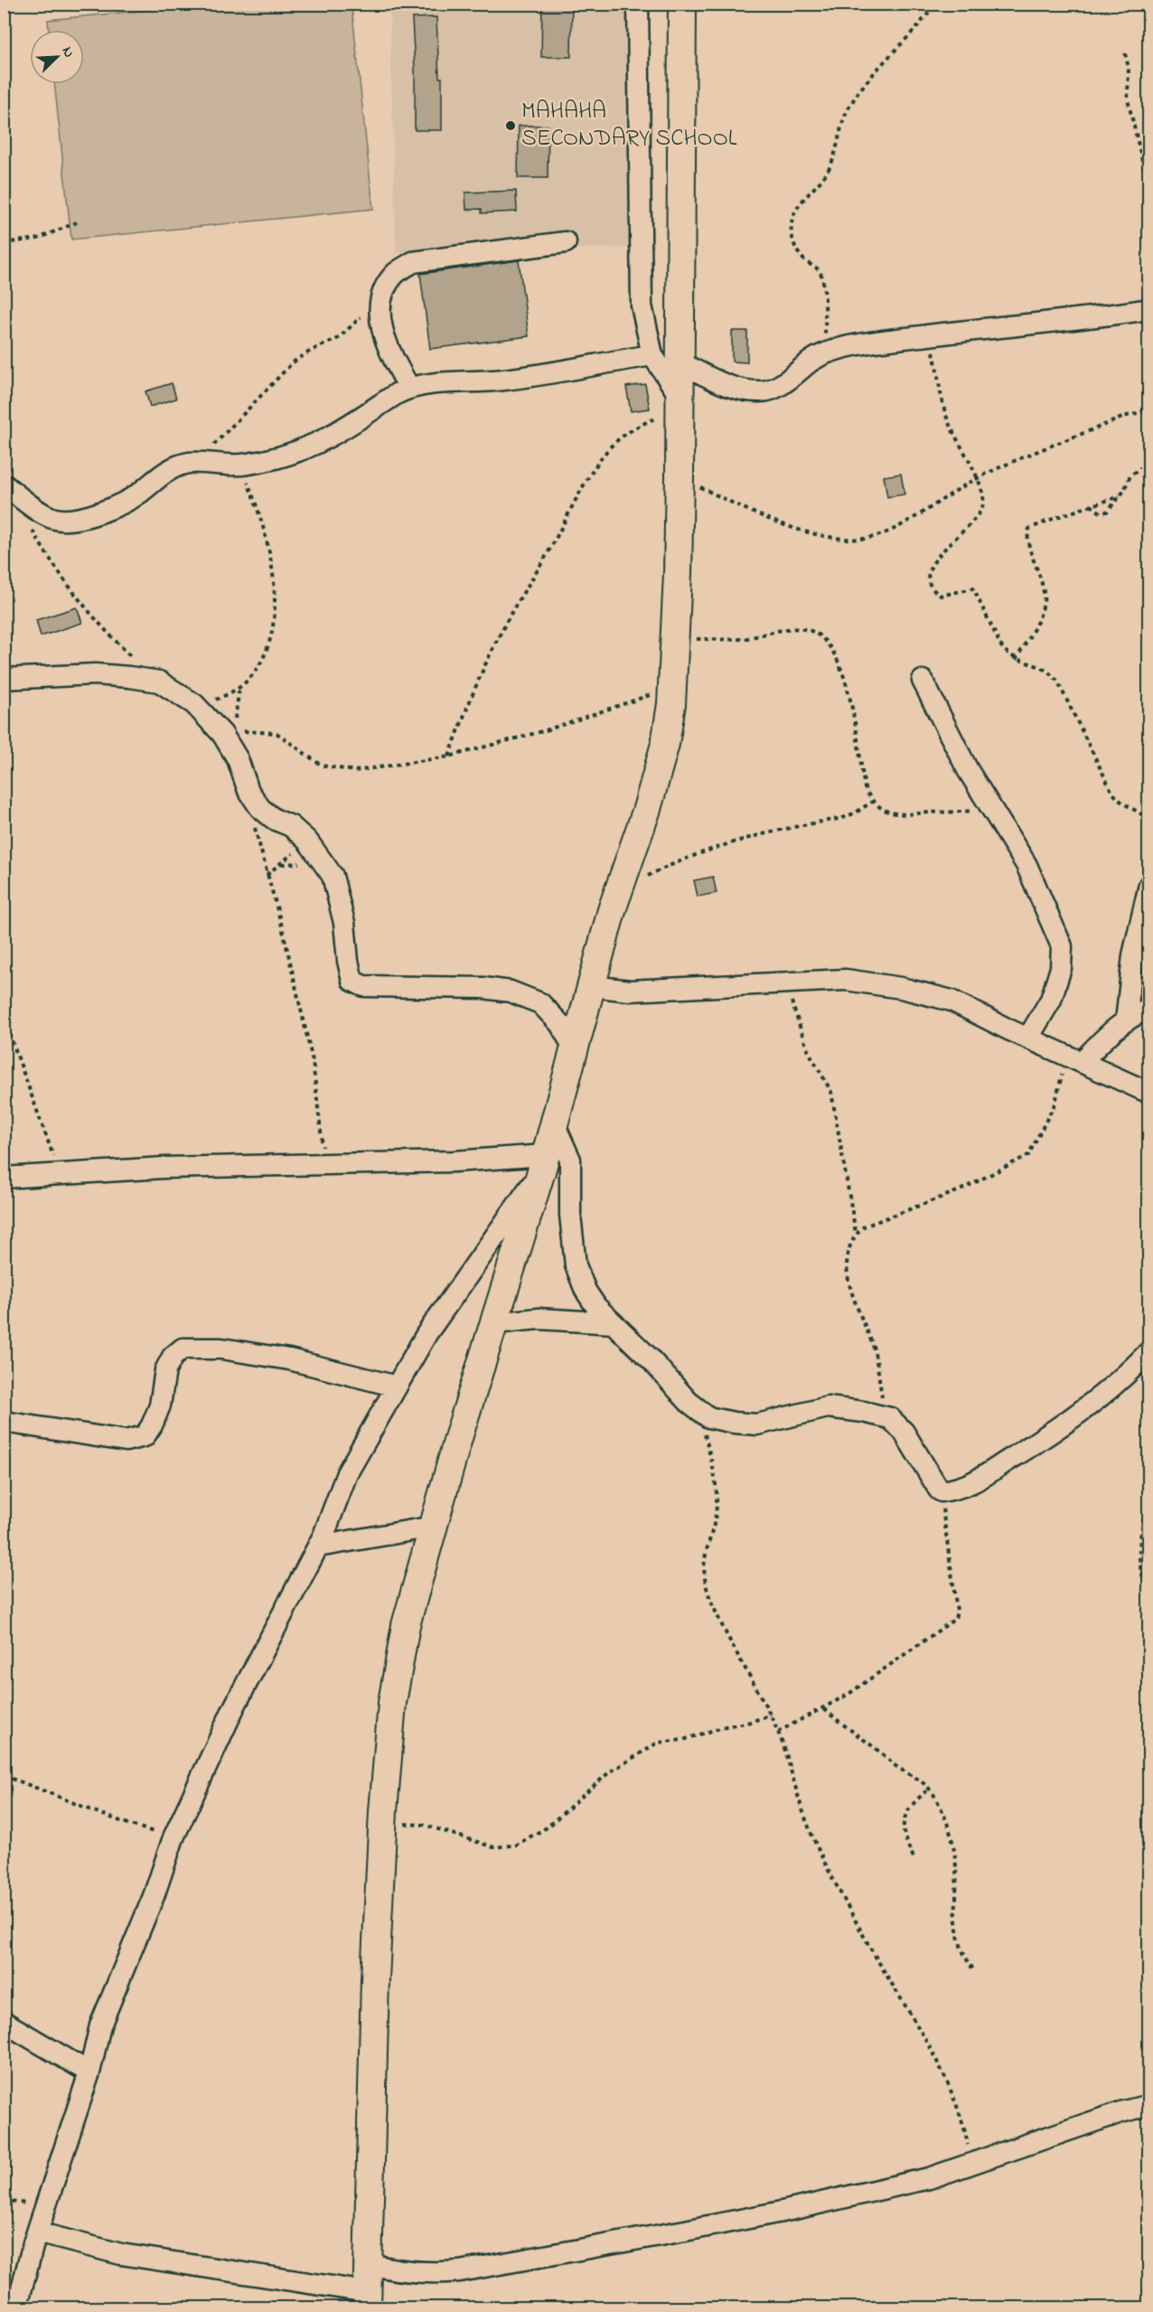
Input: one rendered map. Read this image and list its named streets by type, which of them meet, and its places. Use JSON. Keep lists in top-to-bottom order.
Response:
{
  "places": ["MAHAHA SECONDARY SCHOOL"],
  "north": "top right"
}
